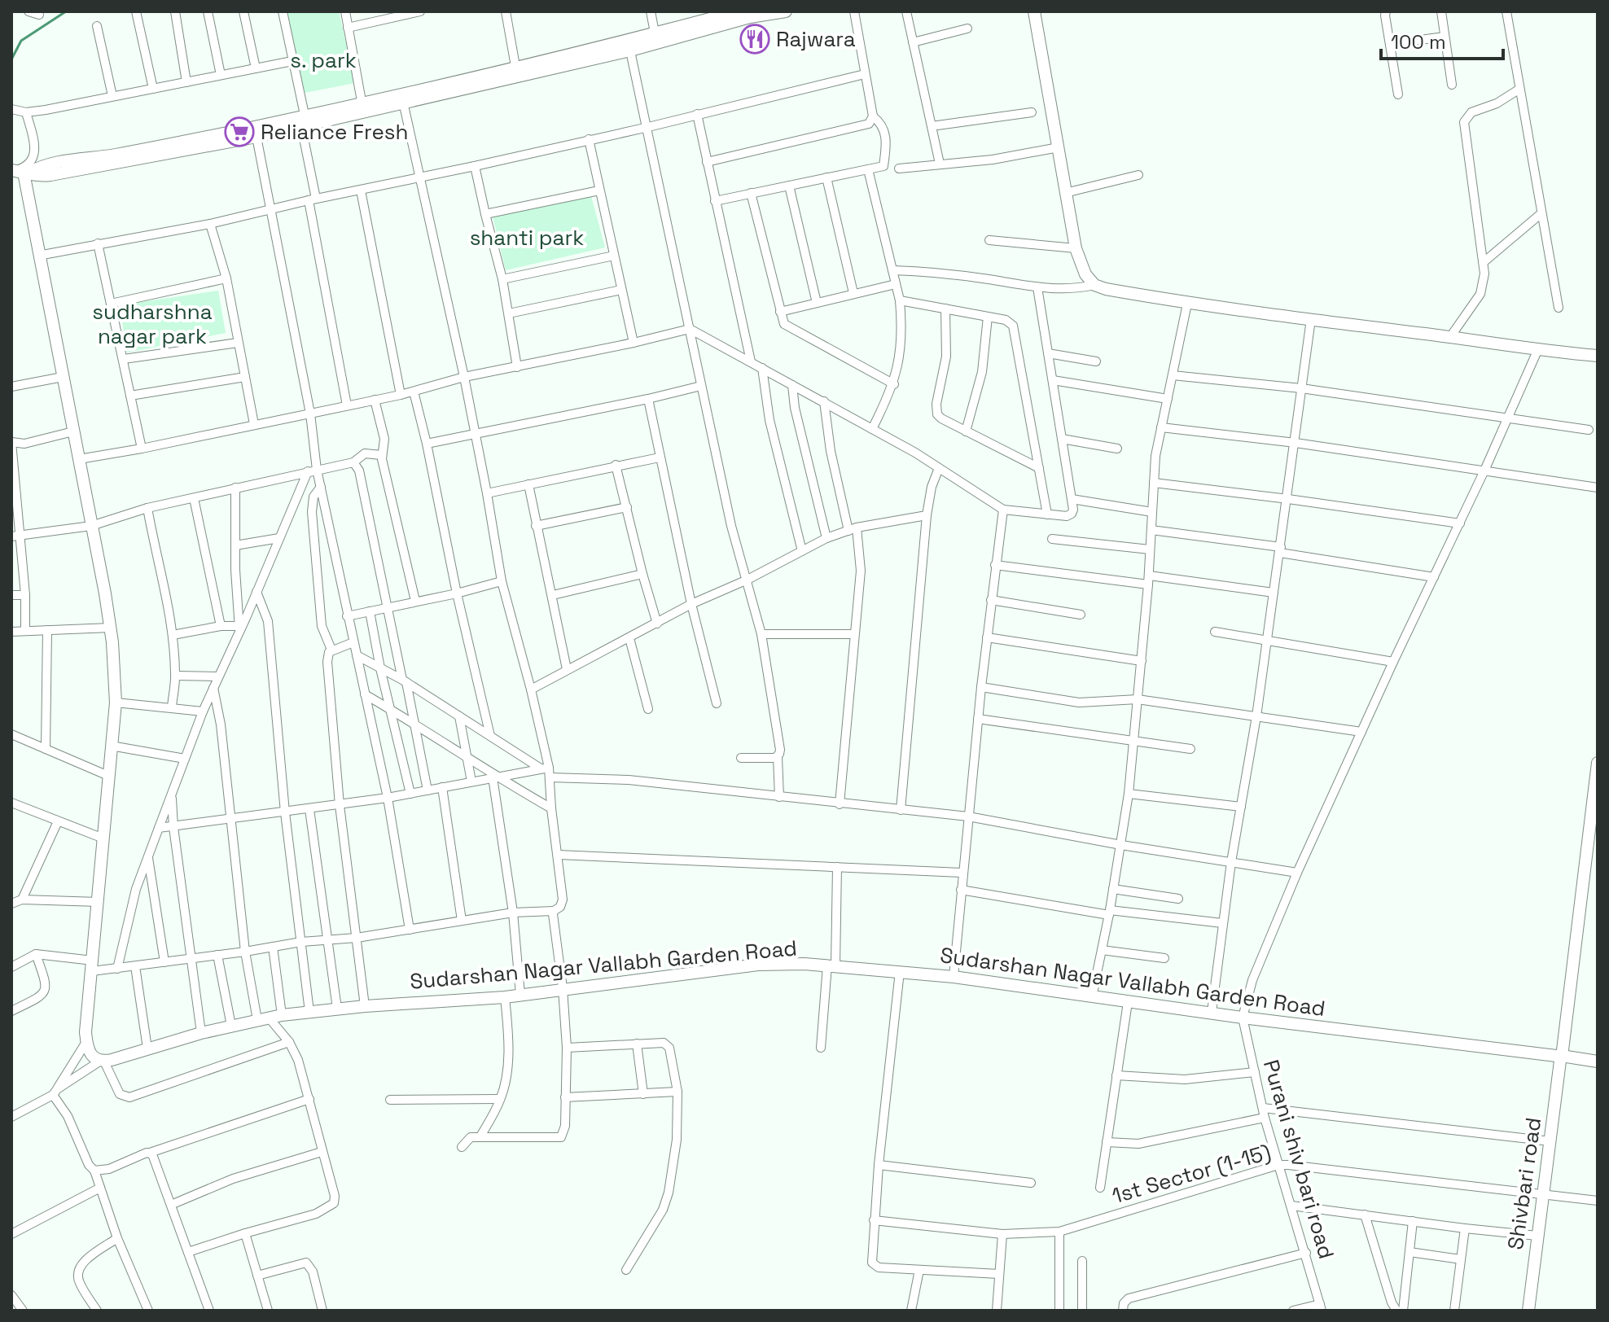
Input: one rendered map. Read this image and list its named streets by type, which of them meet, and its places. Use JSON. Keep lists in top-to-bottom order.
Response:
{
  "streets": {
    "street": [
      "Sudarshan Nagar Vallabh Garden Road",
      "Purani shiv bari road",
      "1st Sector (1-15)",
      "Shivbari road"
    ]
  },
  "crossings": [
    ["Sudarshan Nagar Vallabh Garden Road", "Purani shiv bari road"],
    ["Sudarshan Nagar Vallabh Garden Road", "Shivbari road"],
    ["Purani shiv bari road", "1st Sector (1-15)"],
    ["1st Sector (1-15)", "Shivbari road"]
  ],
  "parks": ["s. park", "shanti park", "sudharshna nagar park"],
  "places": {
    "restaurant": ["Rajwara"],
    "supermarket": ["Reliance Fresh"]
  },
  "scale_bar": "100 m"
}
